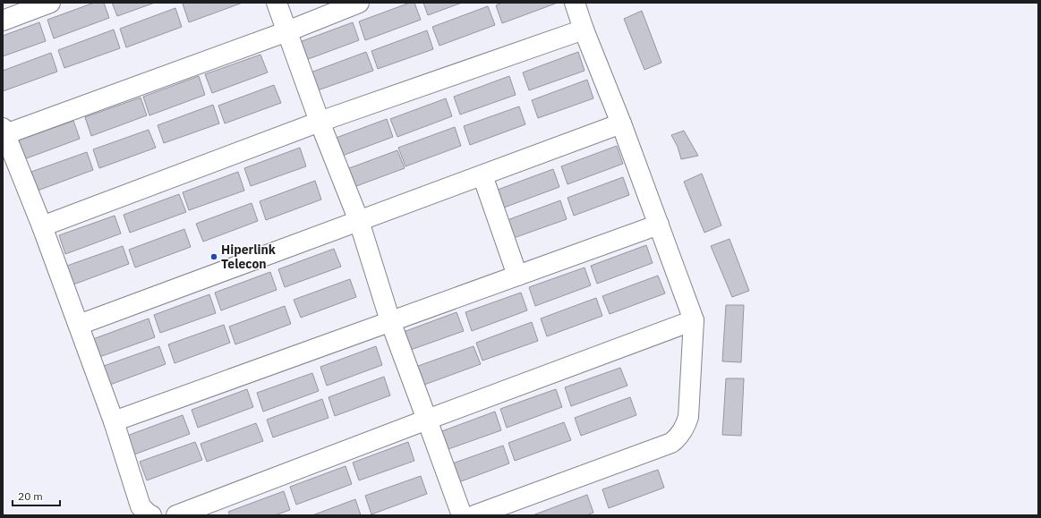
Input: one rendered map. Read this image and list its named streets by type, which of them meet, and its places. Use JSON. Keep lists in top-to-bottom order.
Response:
{
  "places": ["Hiperlink Telecon"],
  "scale_bar": "20 m"
}
